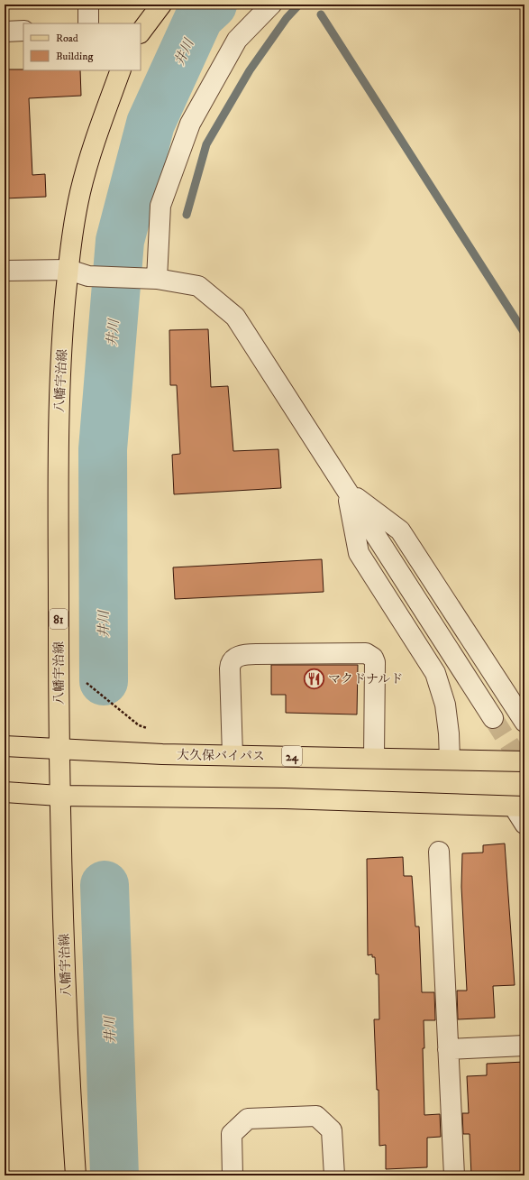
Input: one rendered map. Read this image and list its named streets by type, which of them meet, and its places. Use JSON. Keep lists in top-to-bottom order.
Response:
{
  "streets": {
    "main road": [
      "八幡宇治線",
      "81",
      "大久保バイパス",
      "24"
    ]
  },
  "crossings": [
    ["八幡宇治線", "大久保バイパス"]
  ],
  "water": ["井川"],
  "places": {
    "restaurant": ["マクドナルド"]
  },
  "legend": ["Road", "Building"]
}
